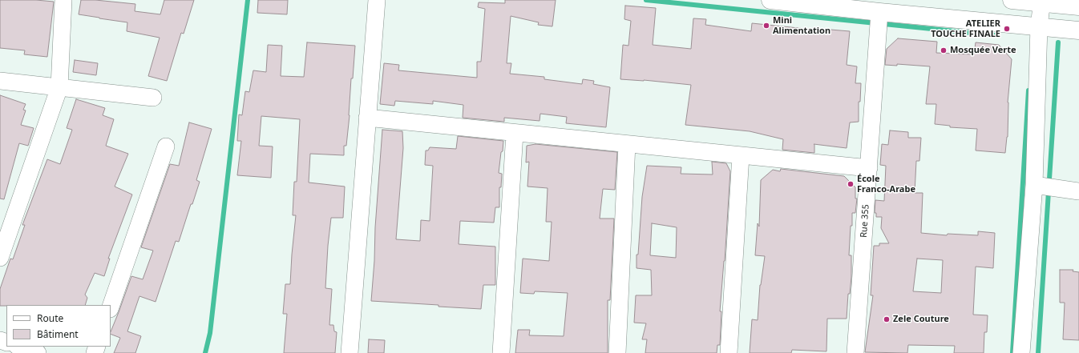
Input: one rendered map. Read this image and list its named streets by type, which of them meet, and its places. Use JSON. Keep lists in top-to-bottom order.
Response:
{
  "streets": {
    "street": ["Rue 355"]
  },
  "places": [
    "Mini Alimentation",
    "ATELIER TOUCHE FINALE",
    "Mosquée Verte",
    "École Franco-Arabe",
    "Zele Couture"
  ],
  "legend": ["Route", "Bâtiment"]
}
